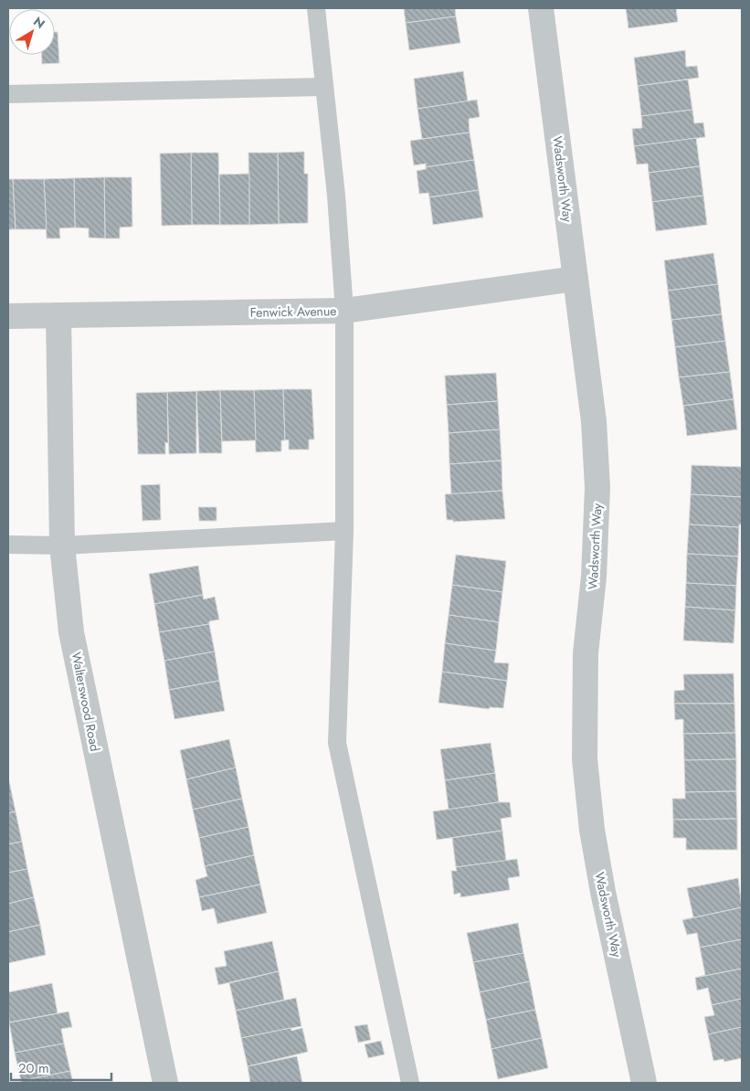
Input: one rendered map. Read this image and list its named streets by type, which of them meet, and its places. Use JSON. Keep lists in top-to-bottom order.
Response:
{
  "streets": {
    "street": ["Wadsworth Way", "Fenwick Avenue", "Walterswood Road"]
  },
  "crossings": [
    ["Wadsworth Way", "Fenwick Avenue"],
    ["Fenwick Avenue", "Walterswood Road"]
  ],
  "scale_bar": "20 m",
  "north": "top right"
}
